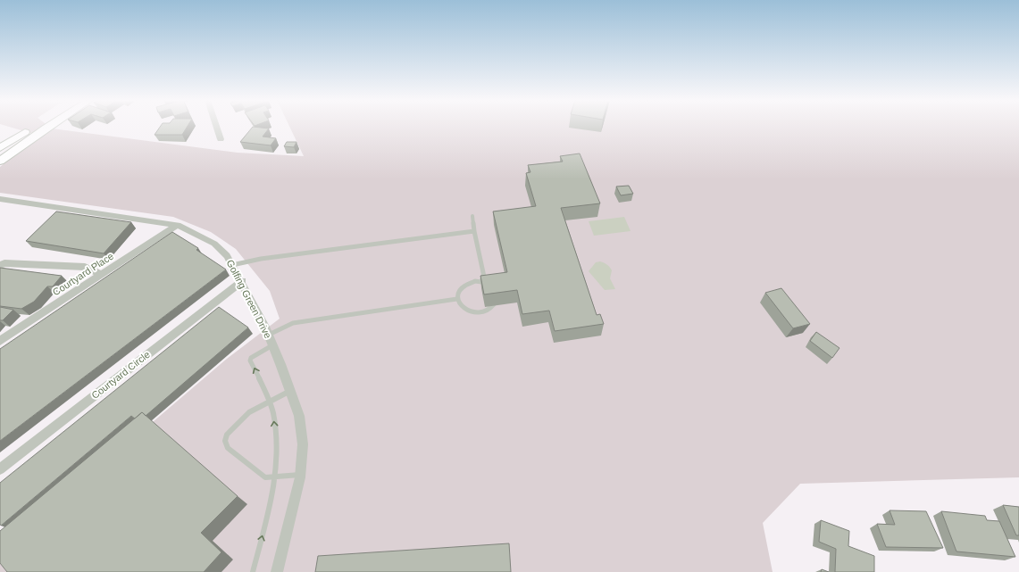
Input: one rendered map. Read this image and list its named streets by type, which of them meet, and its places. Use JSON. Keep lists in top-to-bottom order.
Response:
{
  "streets": {
    "street": ["Courtyard Place", "Golfing Green Drive", "Courtyard Circle"]
  },
  "crossings": [
    ["Courtyard Place", "Golfing Green Drive"],
    ["Golfing Green Drive", "Courtyard Circle"]
  ]
}
